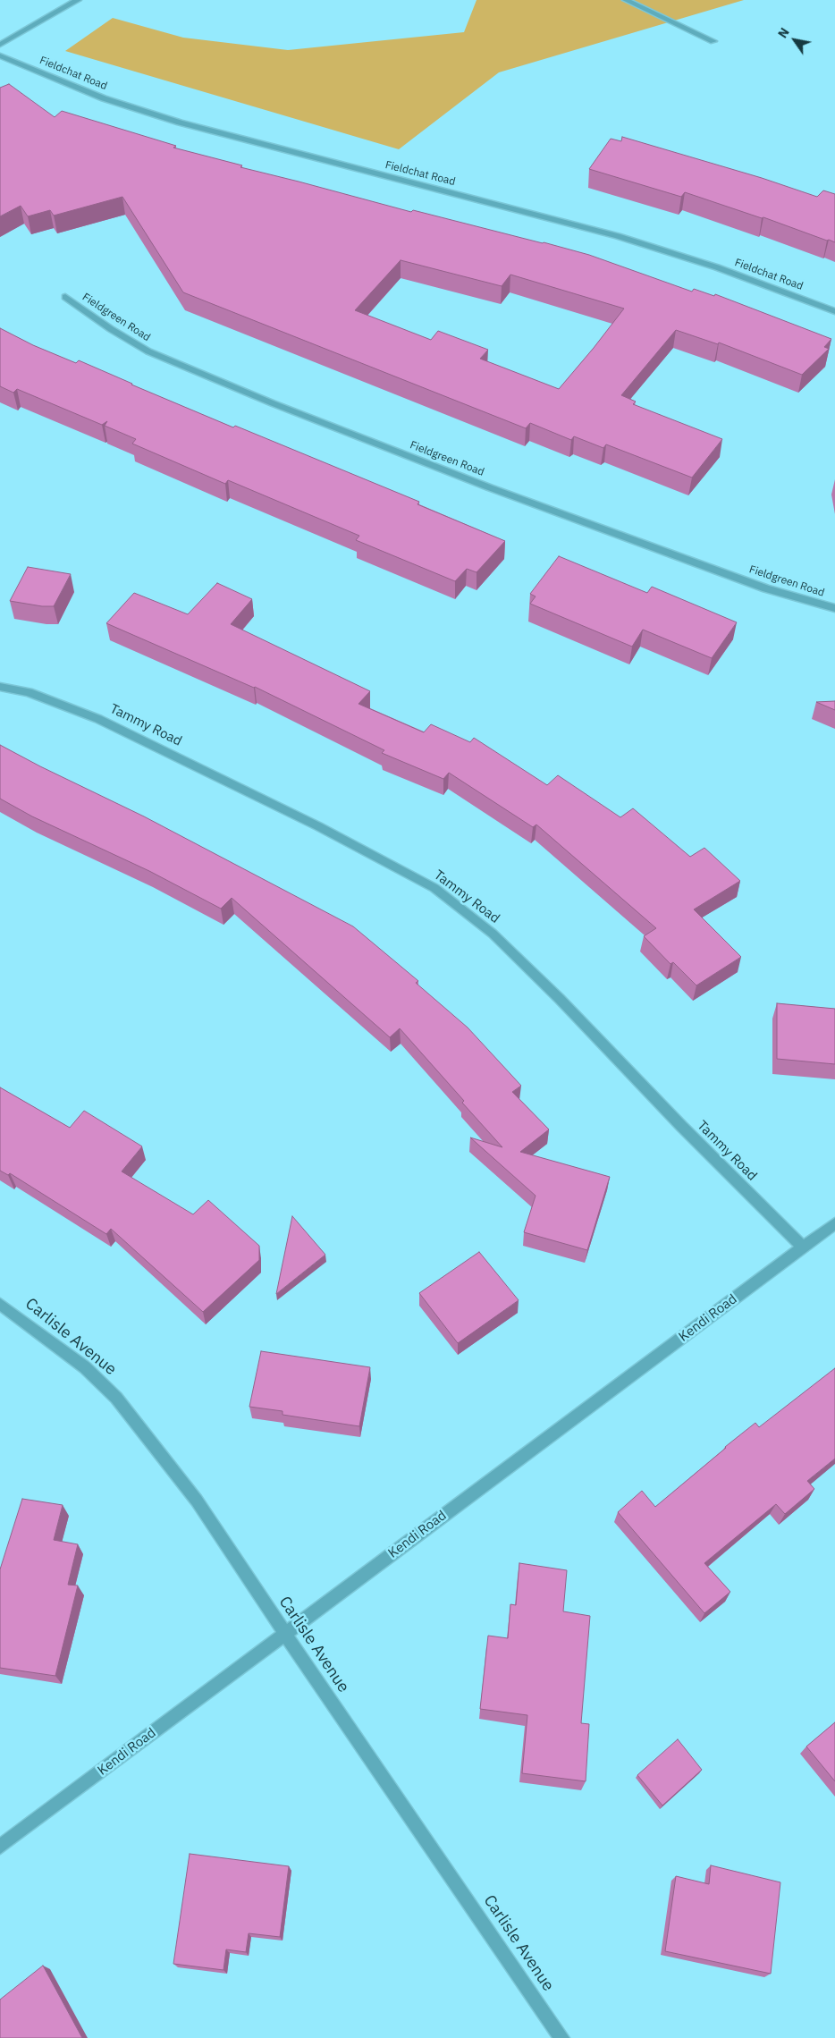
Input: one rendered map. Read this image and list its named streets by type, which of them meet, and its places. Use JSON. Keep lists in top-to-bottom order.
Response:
{
  "streets": {
    "street": [
      "Fieldchat Road",
      "Fieldgreen Road",
      "Tammy Road",
      "Kendi Road",
      "Carlisle Avenue"
    ]
  },
  "crossings": [
    ["Tammy Road", "Kendi Road"],
    ["Kendi Road", "Carlisle Avenue"]
  ],
  "north": "top left"
}
